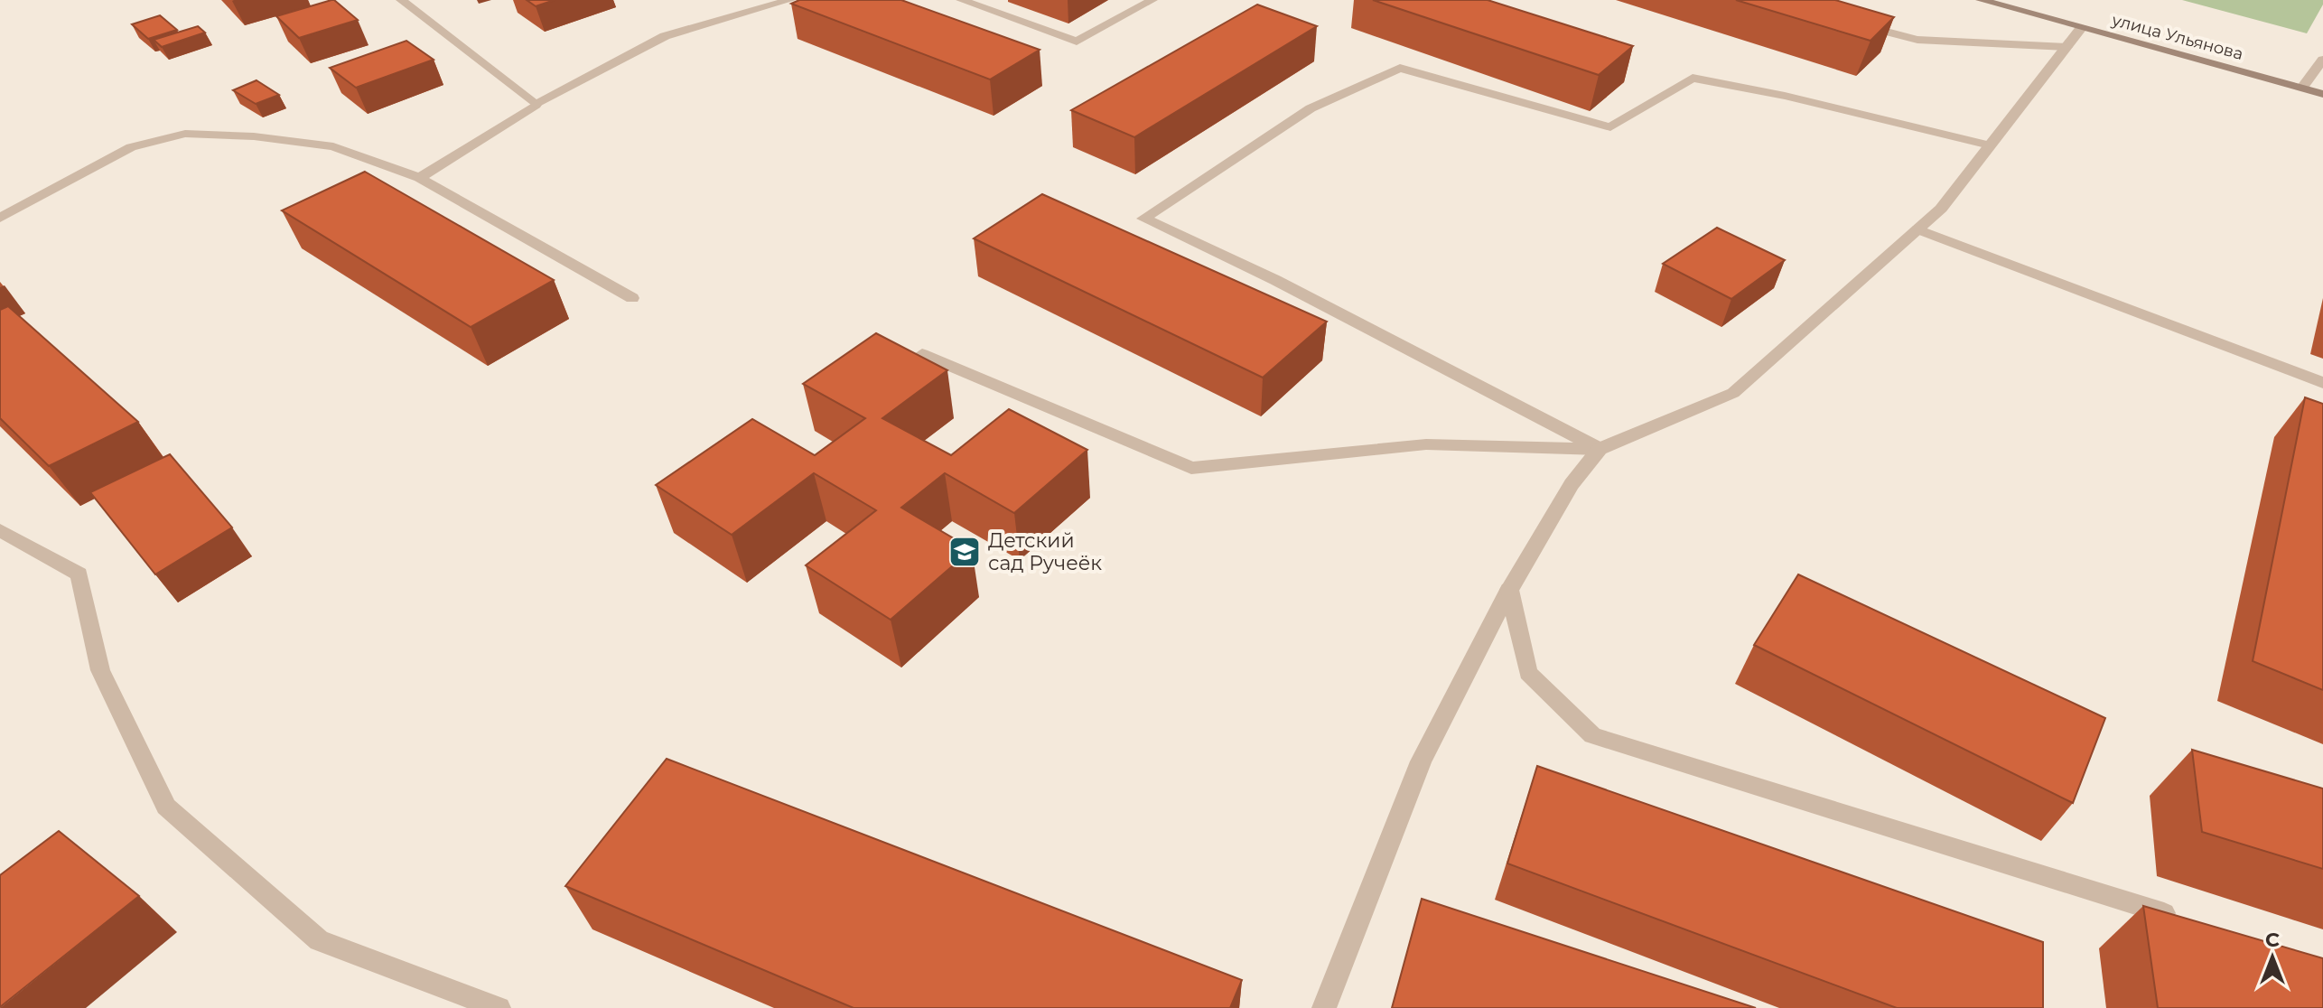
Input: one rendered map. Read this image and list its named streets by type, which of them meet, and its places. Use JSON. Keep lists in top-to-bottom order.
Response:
{
  "streets": {
    "main road": ["улица Ульянова"]
  },
  "places": {
    "school or university": ["Детский сад Ручеёк"]
  },
  "north": "top"
}
